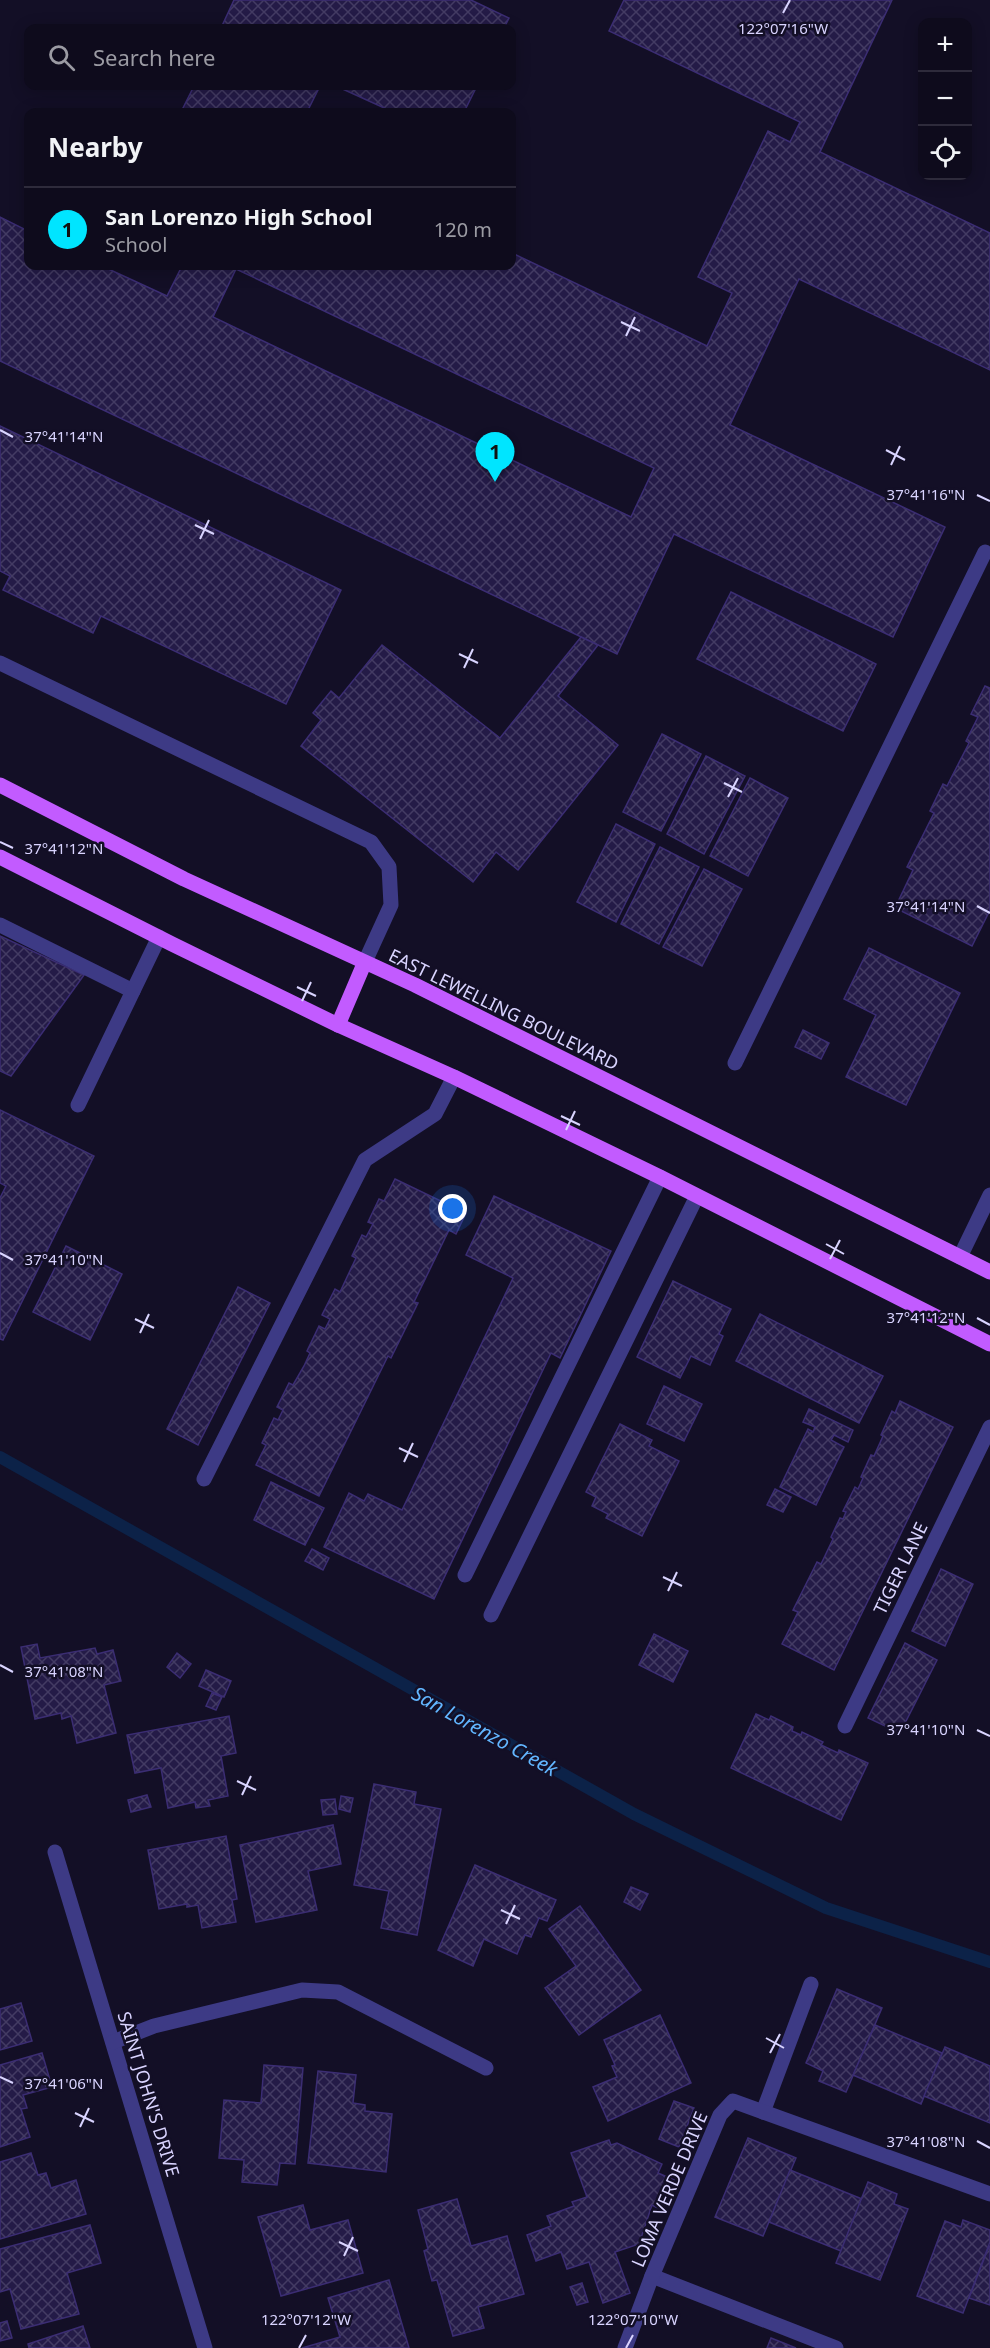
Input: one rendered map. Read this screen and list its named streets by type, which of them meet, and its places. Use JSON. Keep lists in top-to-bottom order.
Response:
{
  "streets": {
    "main road": ["EAST LEWELLING BOULEVARD"],
    "street": ["TIGER LANE", "SAINT JOHN'S DRIVE", "LOMA VERDE DRIVE"]
  },
  "water": ["San Lorenzo Creek"],
  "page": {
    "map_buttons": ["+", "−"],
    "search": "Search here",
    "heading": "Nearby",
    "list": [
      {
        "mark": "1",
        "name": "San Lorenzo High School",
        "note": "School",
        "value": "120 m"
      }
    ],
    "pins": "1"
  },
  "coordinates": [
    "122°07'16\"W",
    "37°41'14\"N",
    "37°41'16\"N",
    "37°41'12\"N",
    "37°41'10\"N",
    "37°41'08\"N",
    "37°41'06\"N",
    "122°07'12\"W",
    "122°07'10\"W"
  ]
}
